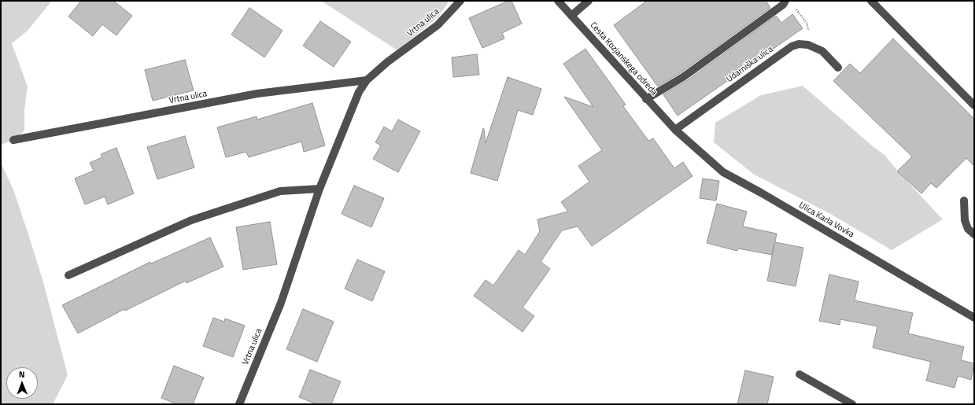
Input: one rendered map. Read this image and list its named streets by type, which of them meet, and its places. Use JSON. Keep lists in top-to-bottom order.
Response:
{
  "streets": {
    "street": [
      "Vrtna ulica",
      "Cesta Kozjanskega odreda",
      "Udarniška ulica",
      "Ulica Karla Vovka"
    ]
  },
  "crossings": [
    ["Cesta Kozjanskega odreda", "Udarniška ulica"],
    ["Cesta Kozjanskega odreda", "Ulica Karla Vovka"],
    ["Udarniška ulica", "Ulica Karla Vovka"]
  ],
  "north": "top"
}
